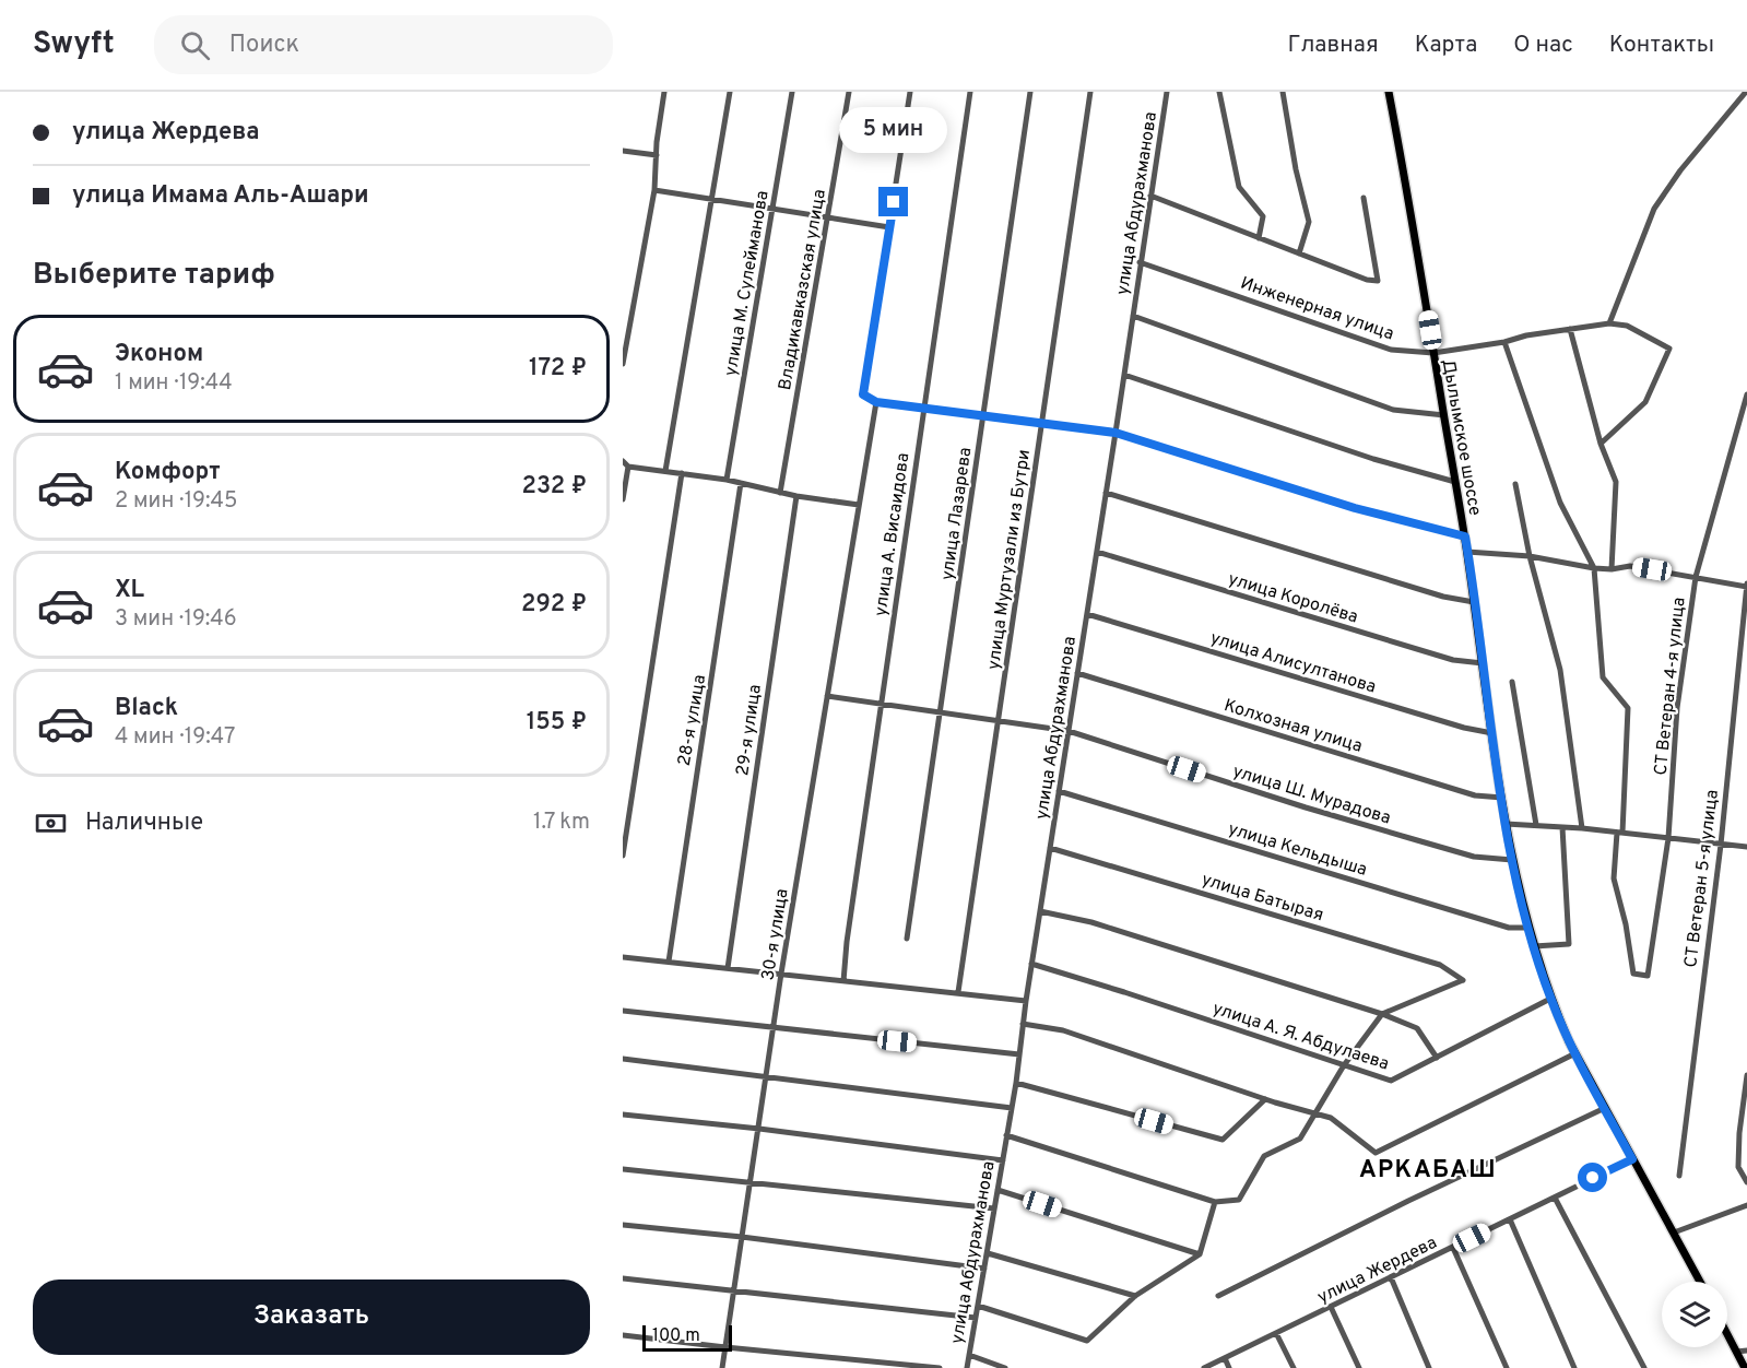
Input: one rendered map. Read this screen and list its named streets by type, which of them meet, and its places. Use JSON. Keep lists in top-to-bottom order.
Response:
{
  "streets": {
    "main road": ["Дылымское шоссе"],
    "street": [
      "улица Абдурахманова",
      "улица М. Сулейманова",
      "Владикавказская улица",
      "Инженерная улица",
      "улица Лазарева",
      "улица А. Висаидова",
      "улица Муртузали из Бутри",
      "улица Королёва",
      "улица Алисултанова",
      "СТ Ветеран 4-я улица",
      "28-я улица",
      "Колхозная улица",
      "29-я улица",
      "улица Ш. Мурадова",
      "улица Кельдыша",
      "СТ Ветеран 5-я улица",
      "улица Батырая",
      "30-я улица",
      "улица А. Я. Абдулаева",
      "улица Жердева"
    ]
  },
  "crossings": [
    ["улица Абдурахманова", "Инженерная улица"],
    ["улица Абдурахманова", "улица Королёва"],
    ["улица Абдурахманова", "улица Алисултанова"],
    ["улица Абдурахманова", "Колхозная улица"],
    ["улица Абдурахманова", "улица Ш. Мурадова"],
    ["улица Абдурахманова", "улица Кельдыша"],
    ["улица Абдурахманова", "улица Батырая"],
    ["улица Абдурахманова", "улица А. Я. Абдулаева"],
    ["Инженерная улица", "Дылымское шоссе"],
    ["Дылымское шоссе", "улица Королёва"],
    ["Дылымское шоссе", "улица Алисултанова"],
    ["Дылымское шоссе", "Колхозная улица"],
    ["Дылымское шоссе", "улица Ш. Мурадова"],
    ["Дылымское шоссе", "улица Кельдыша"],
    ["Дылымское шоссе", "улица А. Я. Абдулаева"],
    ["Дылымское шоссе", "улица Жердева"],
    ["улица Лазарева", "улица Ш. Мурадова"],
    ["улица А. Висаидова", "улица Ш. Мурадова"],
    ["улица Муртузали из Бутри", "улица Ш. Мурадова"],
    ["улица Ш. Мурадова", "30-я улица"]
  ],
  "districts": ["АРКАБАШ"],
  "scale_bar": "100 m",
  "page": {
    "header": "Swyft",
    "search": "Поиск",
    "nav": [
      "Главная",
      "Карта",
      "О нас",
      "Контакты"
    ],
    "banner": ["улица Жердева", "улица Имама Аль-Ашари"],
    "bubble": "5 мин",
    "heading": "Выберите тариф",
    "list": [
      {
        "name": "Эконом",
        "note": "1 мин · 19:44",
        "value": "172 ₽"
      },
      {
        "name": "Комфорт",
        "note": "2 мин · 19:45",
        "value": "232 ₽"
      },
      {
        "name": "XL",
        "note": "3 мин · 19:46",
        "value": "292 ₽"
      },
      {
        "name": "Black",
        "note": "4 мин · 19:47",
        "value": "155 ₽"
      }
    ],
    "pay": ["Наличные", "1.7 km"],
    "buttons": "Заказать",
    "scale": "100 m"
  }
}
